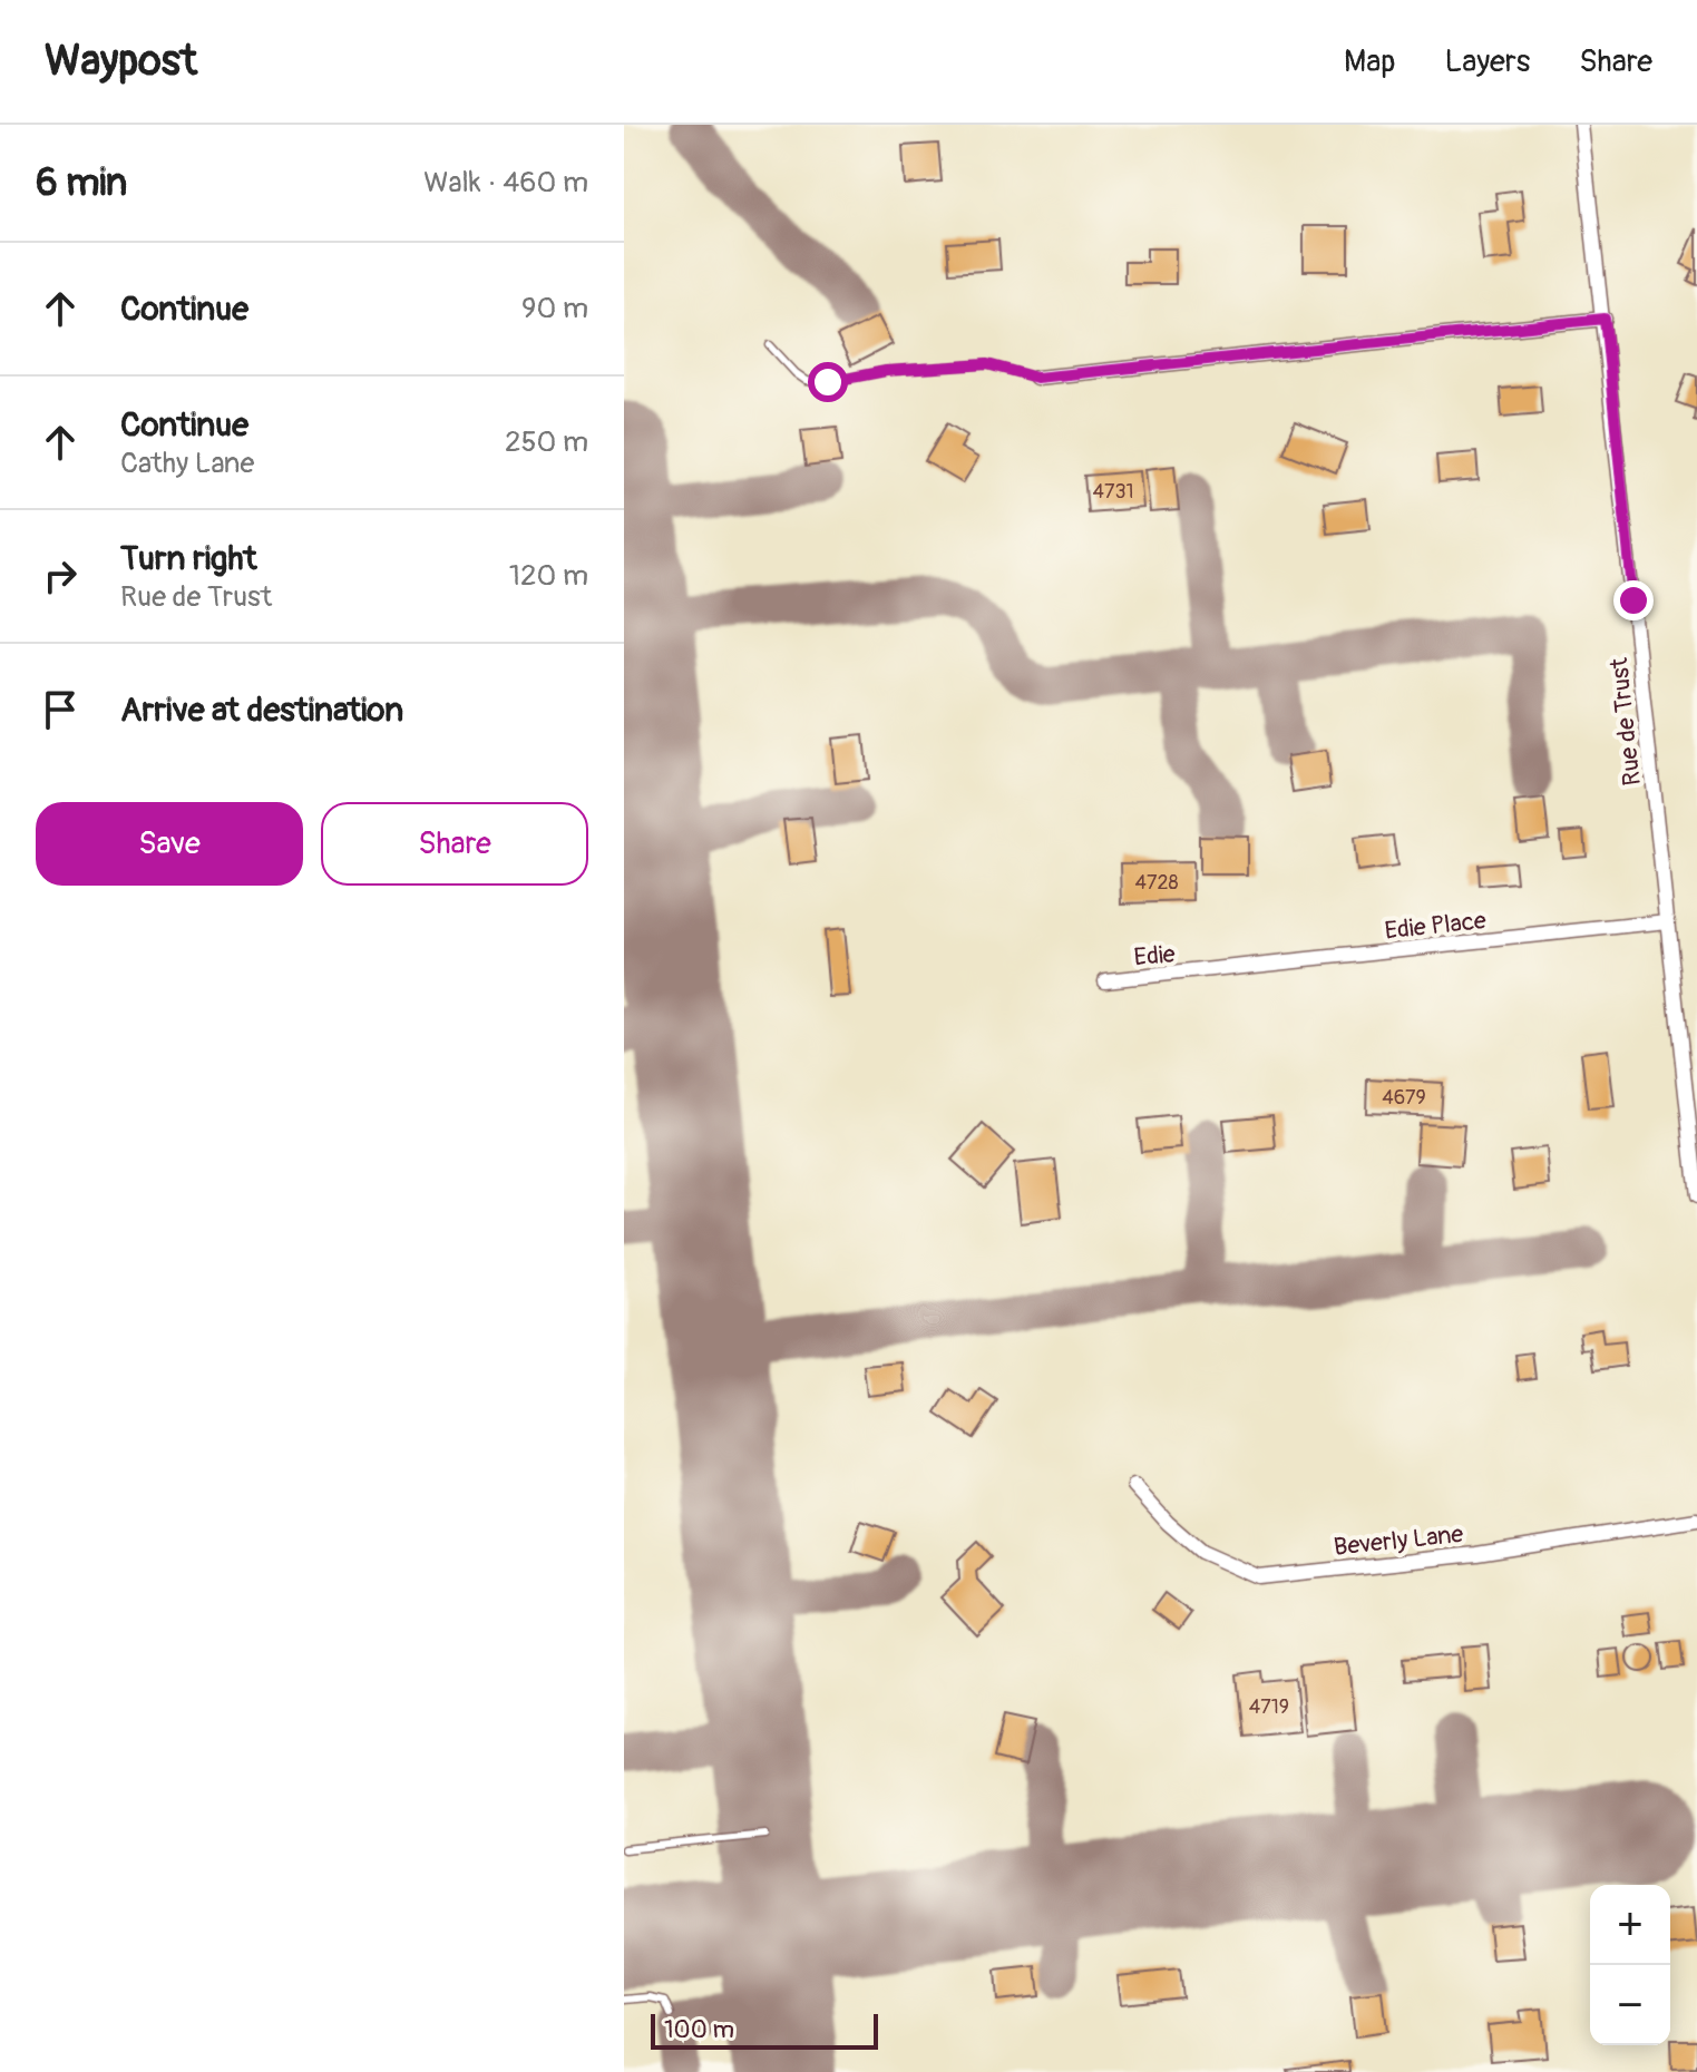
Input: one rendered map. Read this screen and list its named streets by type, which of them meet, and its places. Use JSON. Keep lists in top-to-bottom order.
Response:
{
  "streets": {
    "street": [
      "Rue de Trust",
      "Edie Place",
      "Edie",
      "Beverly Lane"
    ]
  },
  "crossings": [
    ["Rue de Trust", "Edie Place"],
    ["Edie Place", "Edie"]
  ],
  "house_numbers": [
    "4731",
    "4728",
    "4679",
    "4719"
  ],
  "scale_bar": "100 m",
  "page": {
    "header": "Waypost",
    "nav": ["Map", "Layers", "Share"],
    "heading": ["6 min", "Walk · 460 m"],
    "list": [
      ["Continue", "90 m"],
      ["Continue", "Cathy Lane", "250 m"],
      ["Turn right", "Rue de Trust", "120 m"],
      "Arrive at destination"
    ],
    "buttons": ["Save", "Share"],
    "map_buttons": ["+", "−"],
    "scale": "100 m"
  }
}
